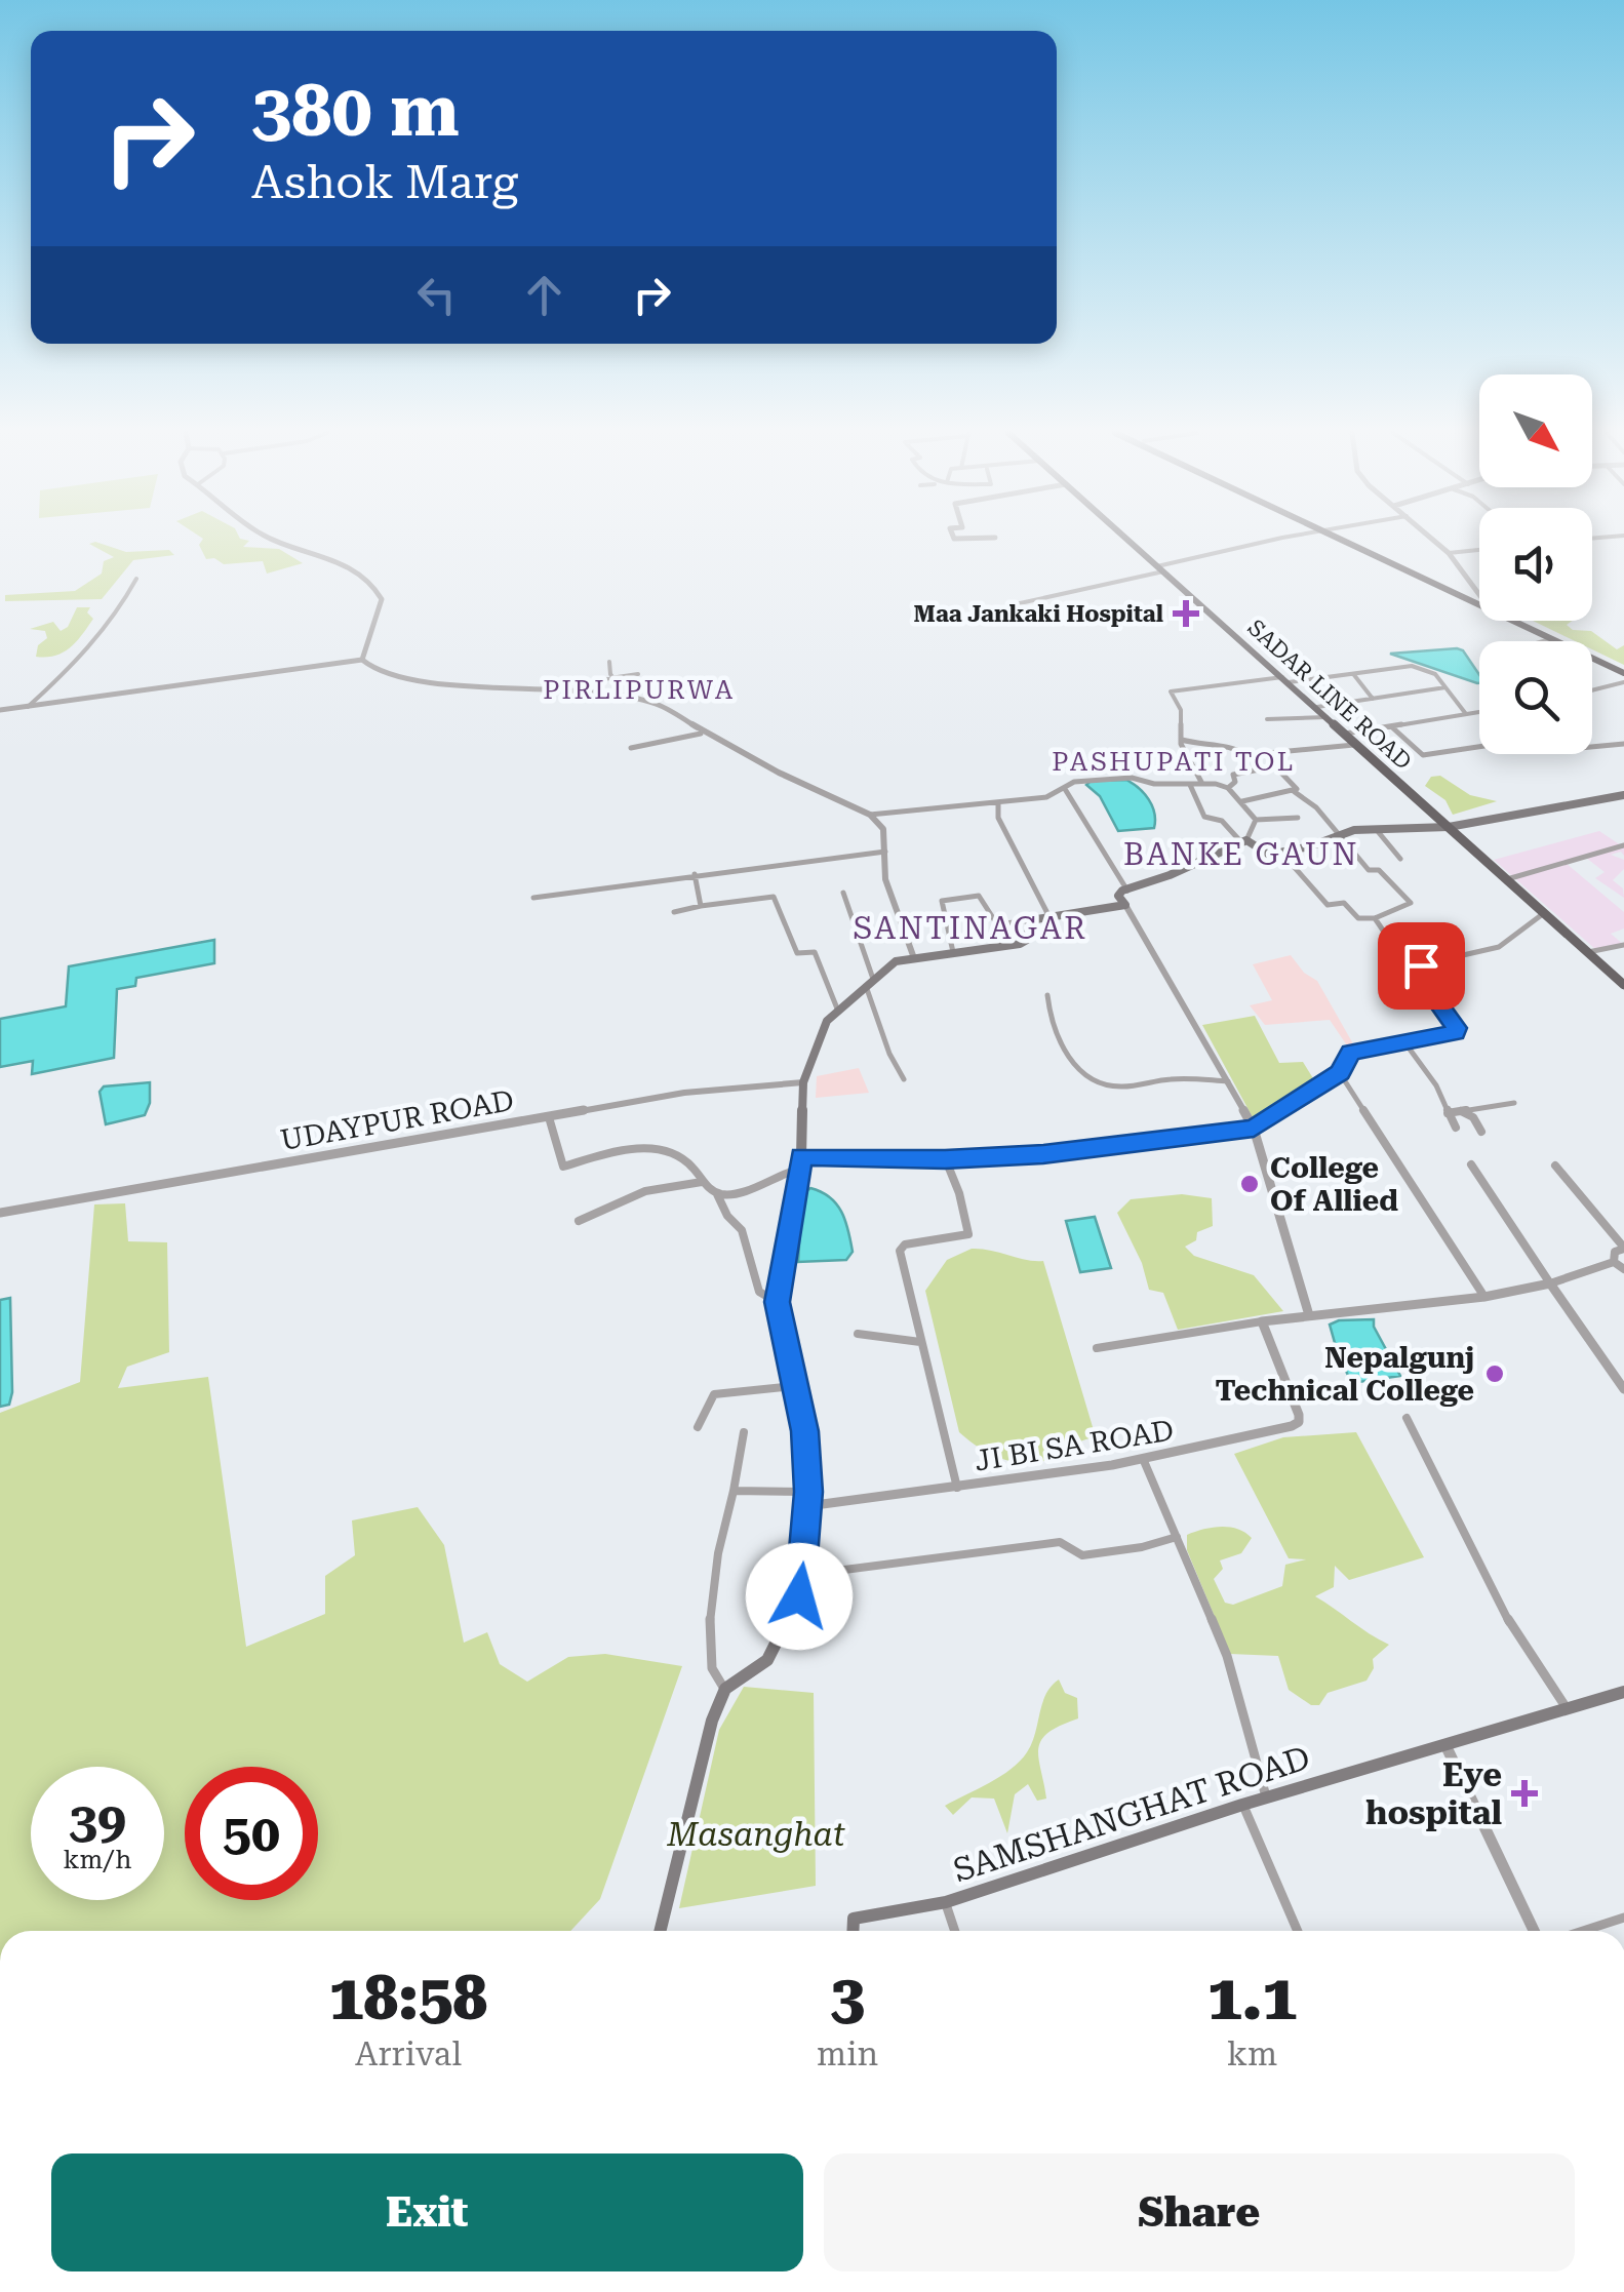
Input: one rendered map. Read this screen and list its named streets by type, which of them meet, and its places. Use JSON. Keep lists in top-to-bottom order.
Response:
{
  "streets": {
    "main road": ["SADAR LINE ROAD", "SAMSHANGHAT ROAD"],
    "street": ["UDAYPUR ROAD", "JI BI SA ROAD"]
  },
  "districts": [
    "PIRLIPURWA",
    "PASHUPATI TOL",
    "BANKE GAUN",
    "SANTINAGAR"
  ],
  "parks": ["Masanghat"],
  "places": {
    "health": ["Maa Jankaki Hospital", "Eye hospital"],
    "other": ["College Of Allied", "Nepalgunj Technical College"]
  },
  "north": "bottom right",
  "page": {
    "turn": ["380 m", "Ashok Marg"],
    "speed": "39 km/h",
    "limit": "50",
    "eta": [
      "18:58",
      "Arrival",
      "3",
      "min",
      "1.1",
      "km"
    ],
    "buttons": ["Exit", "Share"]
  }
}
